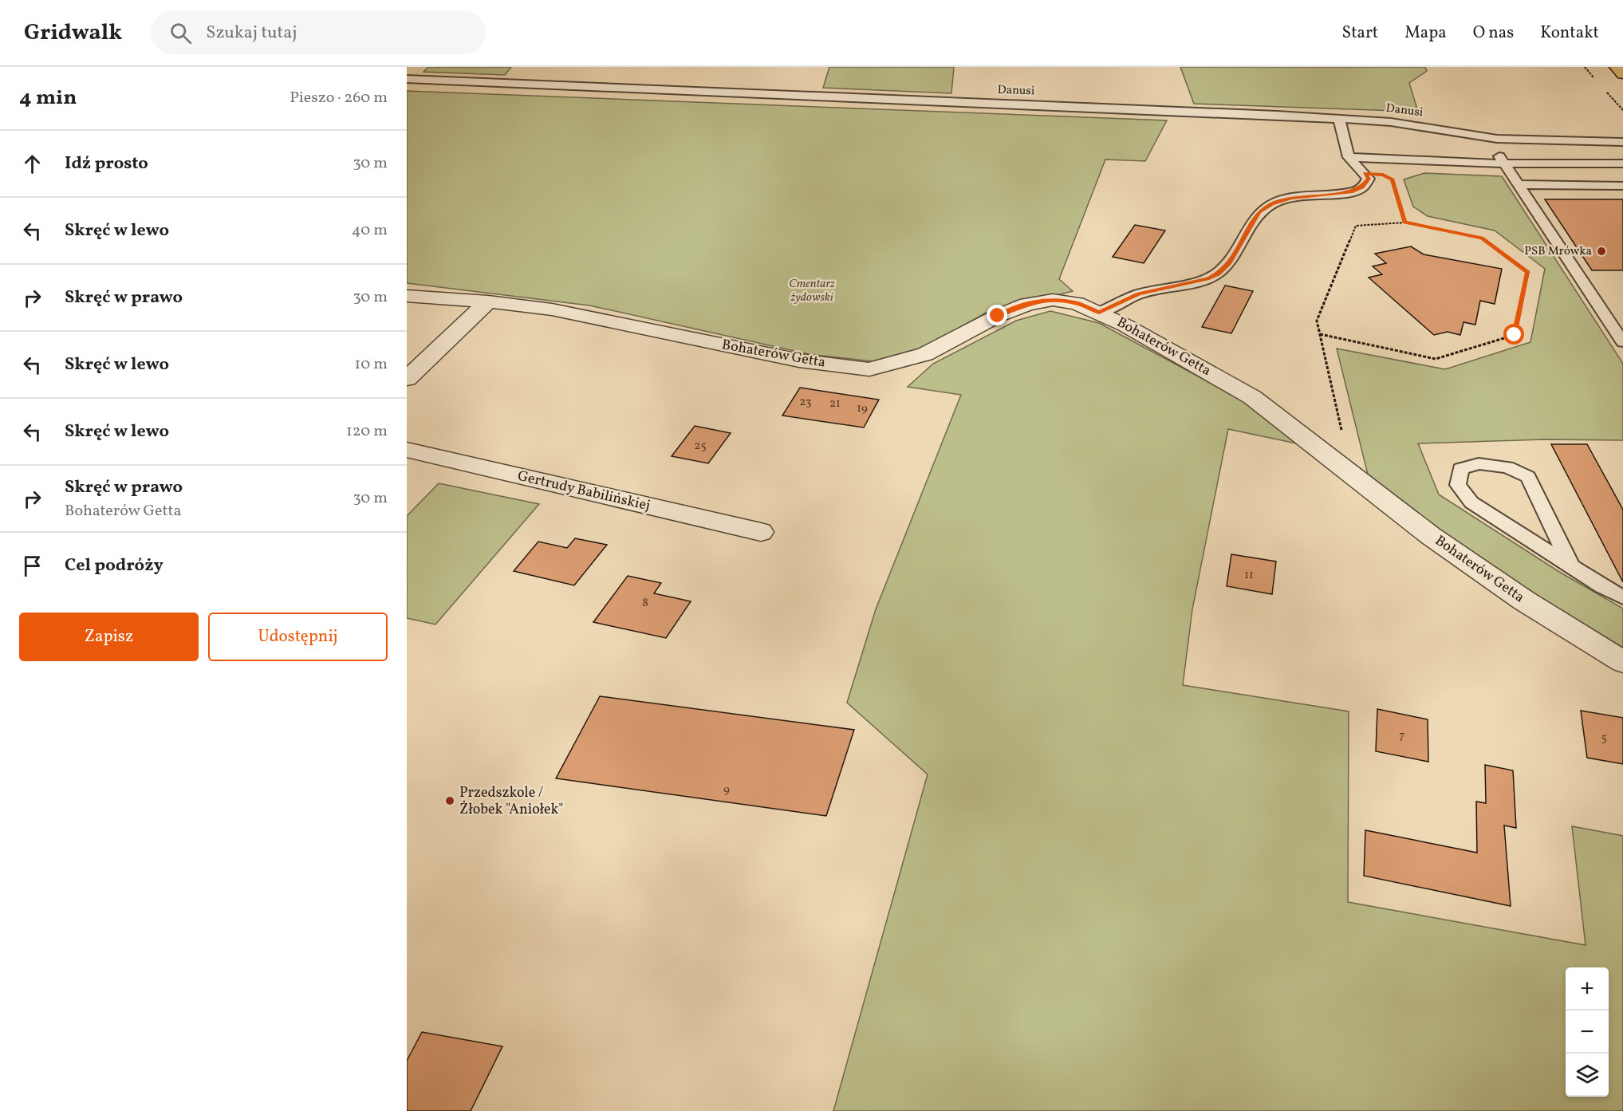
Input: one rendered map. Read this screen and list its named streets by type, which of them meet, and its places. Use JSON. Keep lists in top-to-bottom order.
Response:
{
  "streets": {
    "street": ["Bohaterów Getta", "Gertrudy Babilińskiej"],
    "lane": ["Danusi"]
  },
  "parks": ["Cmentarz żydowski"],
  "places": ["PSB Mrówka", "Przedszkole / Żłobek \"Aniołek\""],
  "house_numbers": [
    "23",
    "21",
    "19",
    "25",
    "11",
    "8",
    "7",
    "5",
    "9"
  ],
  "page": {
    "header": "Gridwalk",
    "search": "Szukaj tutaj",
    "nav": [
      "Start",
      "Mapa",
      "O nas",
      "Kontakt"
    ],
    "heading": ["4 min", "Pieszo · 260 m"],
    "list": [
      ["Idź prosto", "30 m"],
      ["Skręć w lewo", "40 m"],
      ["Skręć w prawo", "30 m"],
      ["Skręć w lewo", "10 m"],
      ["Skręć w lewo", "120 m"],
      ["Skręć w prawo", "Bohaterów Getta", "30 m"],
      "Cel podróży"
    ],
    "buttons": ["Zapisz", "Udostępnij"],
    "map_buttons": ["+", "−"]
  }
}
